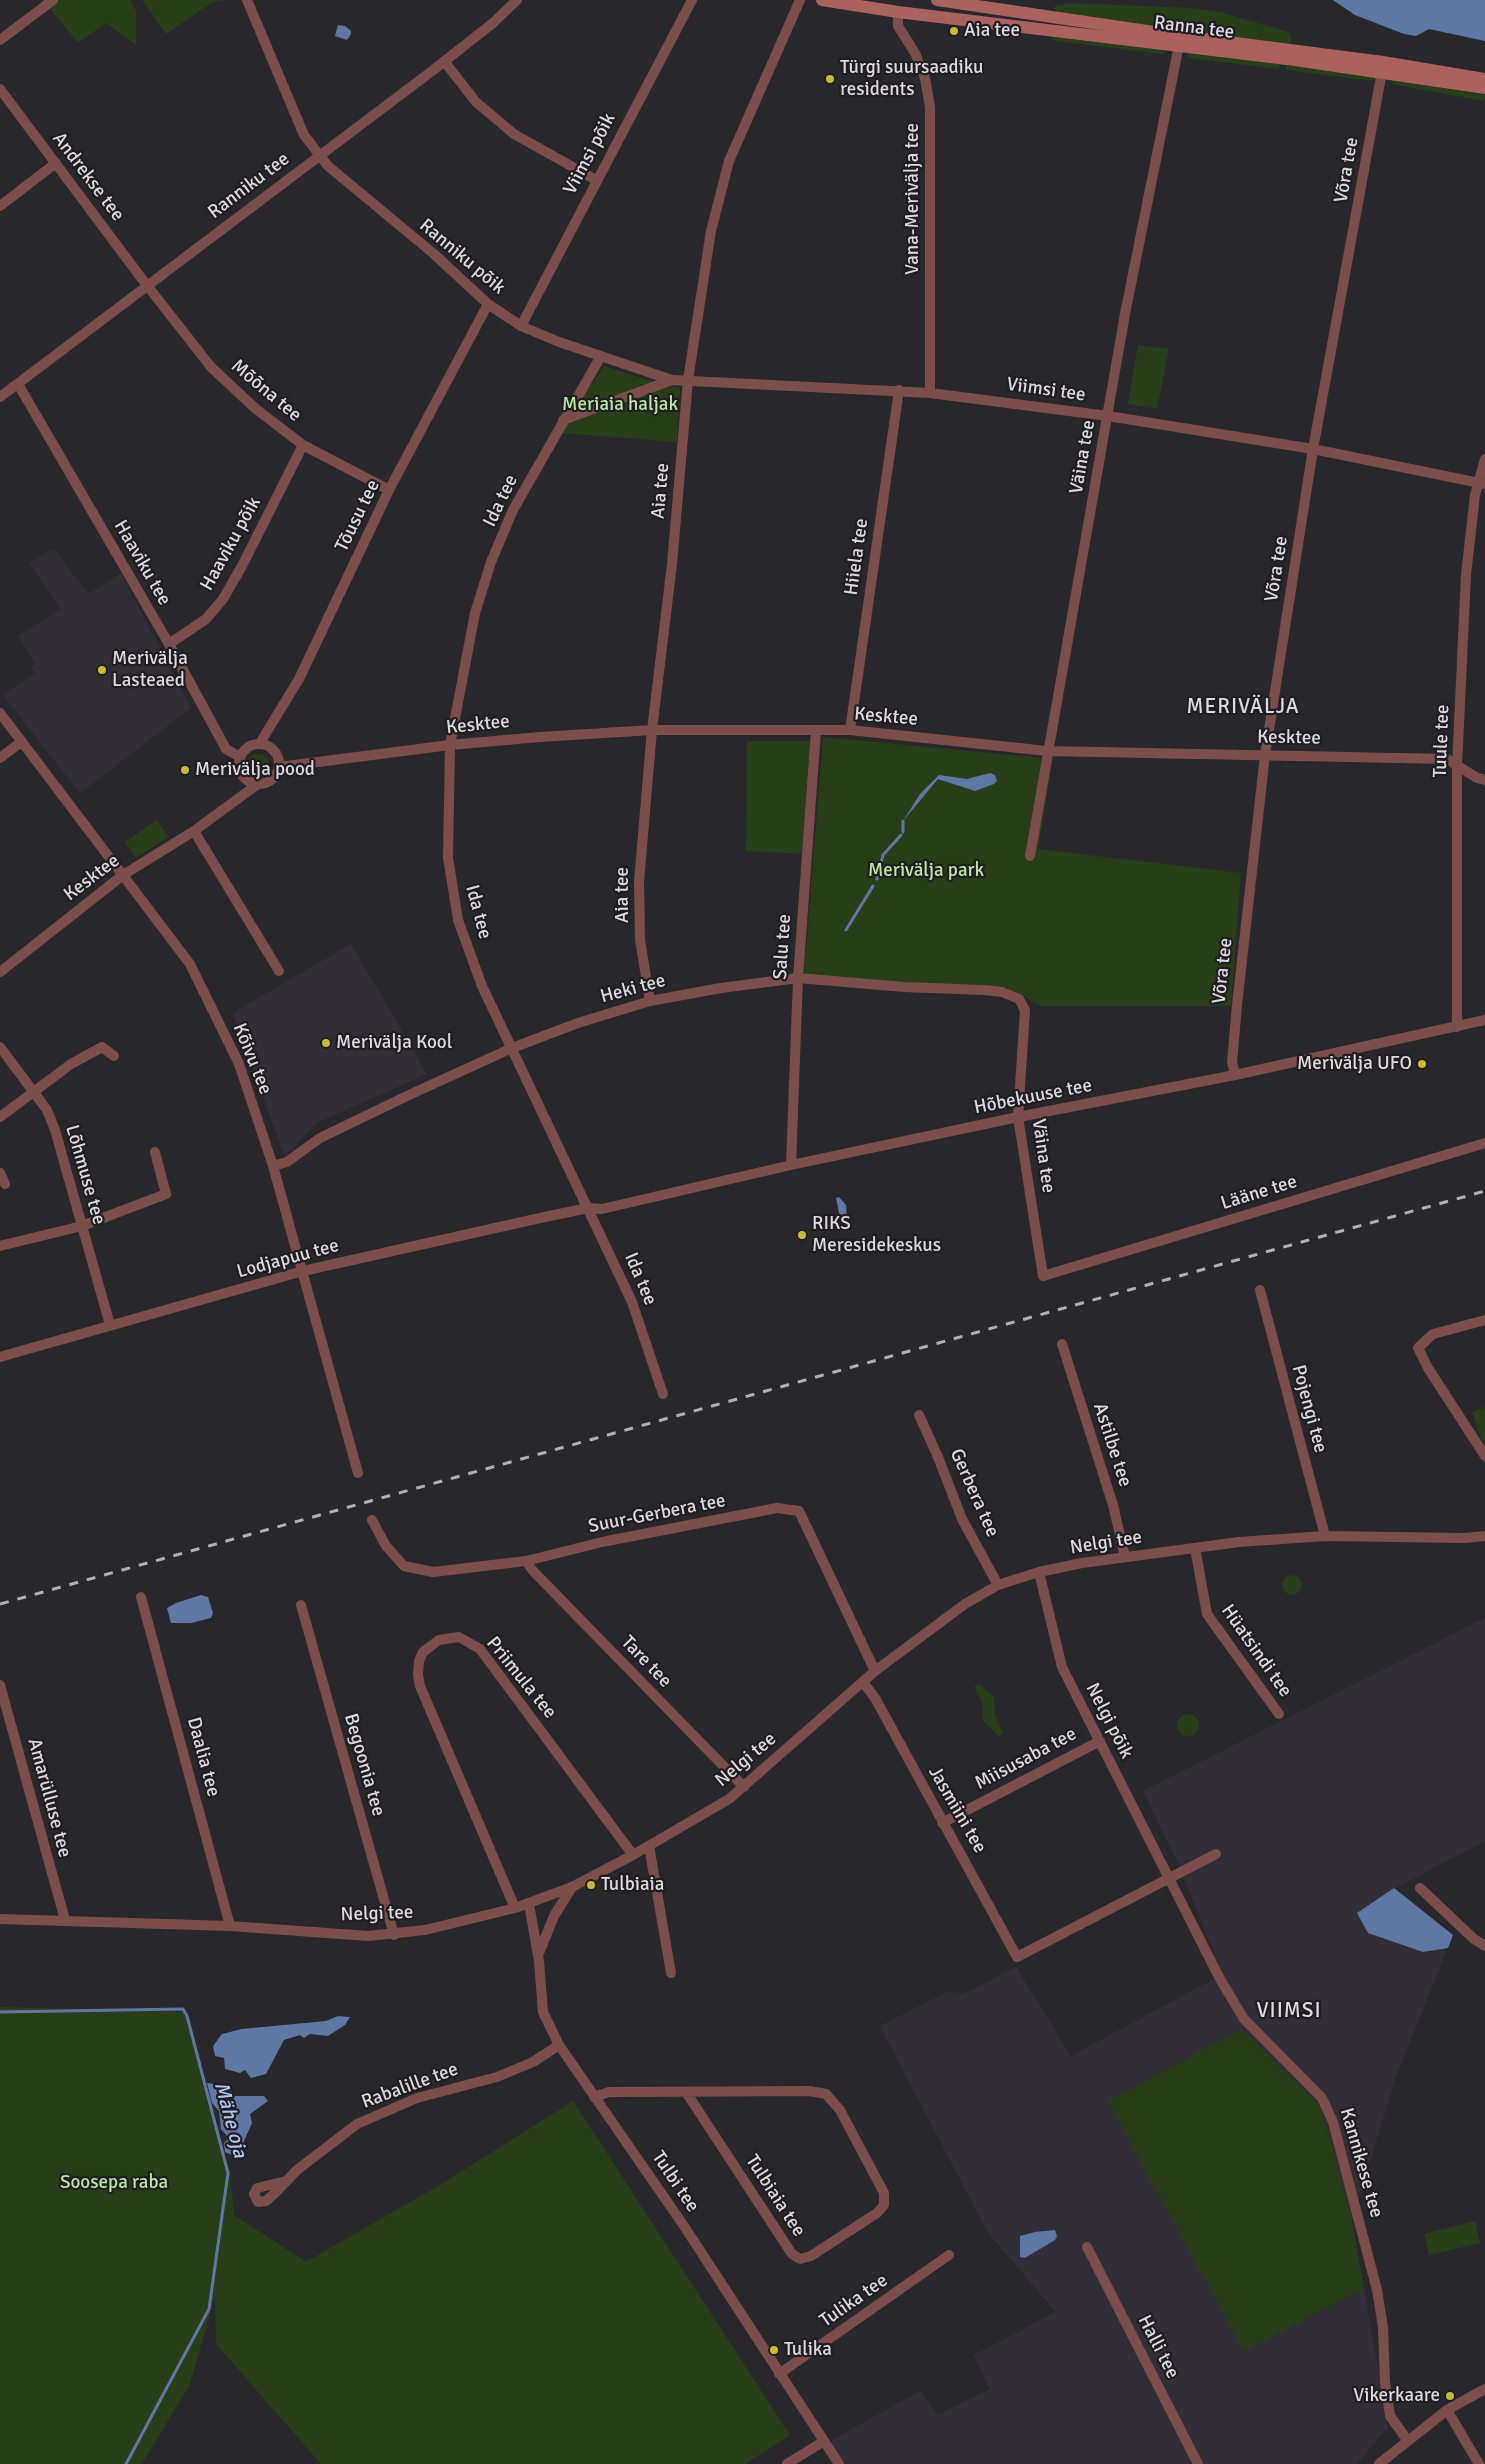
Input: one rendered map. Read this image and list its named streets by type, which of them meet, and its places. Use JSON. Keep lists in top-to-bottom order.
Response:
{
  "streets": {
    "main road": ["Ranna tee"],
    "street": [
      "Viimsi põik",
      "Võra tee",
      "Andrekse tee",
      "Ranniku tee",
      "Vana-Merivälja tee",
      "Ranniku põik",
      "Viimsi tee",
      "Mõõna tee",
      "Väina tee",
      "Aia tee",
      "Ida tee",
      "Tõusu tee",
      "Haaviku põik",
      "Hiiela tee",
      "Haaviku tee",
      "Kesktee",
      "Tuule tee",
      "Salu tee",
      "Heki tee",
      "Kõivu tee",
      "Hõbekuuse tee",
      "Lõhmuse tee",
      "Lääne tee",
      "Lodjapuu tee",
      "Pojengi tee",
      "Astilbe tee",
      "Gerbera tee",
      "Suur-Gerbera tee",
      "Nelgi tee",
      "Hüatsindi tee",
      "Tare tee",
      "Priimula tee",
      "Nelgi põik",
      "Daalia tee",
      "Miisusaba tee",
      "Begoonia tee",
      "Amarülluse tee",
      "Jasmiini tee",
      "Rabalille tee",
      "Kannikese tee",
      "Tulbi tee",
      "Tulbiaia tee",
      "Tulika tee",
      "Halli tee"
    ]
  },
  "crossings": [
    ["Ranna tee", "Võra tee"],
    ["Ranna tee", "Vana-Merivälja tee"],
    ["Ranna tee", "Väina tee"],
    ["Viimsi põik", "Ranniku põik"],
    ["Võra tee", "Viimsi tee"],
    ["Võra tee", "Kesktee"],
    ["Võra tee", "Hõbekuuse tee"],
    ["Andrekse tee", "Ranniku tee"],
    ["Andrekse tee", "Mõõna tee"],
    ["Ranniku tee", "Ranniku põik"],
    ["Ranniku tee", "Mõõna tee"],
    ["Ranniku tee", "Haaviku tee"],
    ["Vana-Merivälja tee", "Viimsi tee"],
    ["Ranniku põik", "Viimsi tee"],
    ["Ranniku põik", "Ida tee"],
    ["Ranniku põik", "Tõusu tee"],
    ["Viimsi tee", "Väina tee"],
    ["Viimsi tee", "Aia tee"],
    ["Viimsi tee", "Ida tee"],
    ["Viimsi tee", "Hiiela tee"],
    ["Viimsi tee", "Tuule tee"],
    ["Mõõna tee", "Tõusu tee"],
    ["Mõõna tee", "Haaviku põik"],
    ["Väina tee", "Kesktee"],
    ["Väina tee", "Heki tee"],
    ["Väina tee", "Hõbekuuse tee"],
    ["Väina tee", "Lääne tee"],
    ["Aia tee", "Kesktee"],
    ["Aia tee", "Heki tee"],
    ["Ida tee", "Kesktee"],
    ["Ida tee", "Heki tee"],
    ["Ida tee", "Hõbekuuse tee"],
    ["Ida tee", "Lodjapuu tee"],
    ["Tõusu tee", "Haaviku tee"],
    ["Tõusu tee", "Kesktee"],
    ["Haaviku põik", "Haaviku tee"],
    ["Hiiela tee", "Kesktee"],
    ["Haaviku tee", "Kesktee"],
    ["Kesktee", "Tuule tee"],
    ["Kesktee", "Salu tee"],
    ["Kesktee", "Kõivu tee"],
    ["Tuule tee", "Hõbekuuse tee"],
    ["Salu tee", "Heki tee"],
    ["Salu tee", "Hõbekuuse tee"],
    ["Heki tee", "Kõivu tee"],
    ["Kõivu tee", "Lodjapuu tee"],
    ["Hõbekuuse tee", "Lodjapuu tee"],
    ["Lõhmuse tee", "Lodjapuu tee"],
    ["Pojengi tee", "Nelgi tee"],
    ["Astilbe tee", "Nelgi tee"],
    ["Gerbera tee", "Nelgi tee"],
    ["Suur-Gerbera tee", "Nelgi tee"],
    ["Suur-Gerbera tee", "Tare tee"],
    ["Nelgi tee", "Hüatsindi tee"],
    ["Nelgi tee", "Tare tee"],
    ["Nelgi tee", "Priimula tee"],
    ["Nelgi tee", "Nelgi põik"],
    ["Nelgi tee", "Daalia tee"],
    ["Nelgi tee", "Begoonia tee"],
    ["Nelgi tee", "Amarülluse tee"],
    ["Nelgi tee", "Jasmiini tee"],
    ["Nelgi tee", "Tulbi tee"],
    ["Nelgi põik", "Miisusaba tee"],
    ["Nelgi põik", "Jasmiini tee"],
    ["Nelgi põik", "Kannikese tee"],
    ["Miisusaba tee", "Jasmiini tee"],
    ["Jasmiini tee", "Kannikese tee"],
    ["Rabalille tee", "Tulbi tee"],
    ["Tulbi tee", "Tulbiaia tee"],
    ["Tulbi tee", "Tulika tee"]
  ],
  "districts": ["MERIVÄLJA", "VIIMSI"],
  "water": ["Mähe oja"],
  "parks": ["Meriaia haljak", "Merivälja park", "Soosepa raba"],
  "places": [
    "Aia tee",
    "Türgi suursaadiku residents",
    "Merivälja Lasteaed",
    "Merivälja pood",
    "Merivälja Kool",
    "Merivälja UFO",
    "RIKS Meresidekeskus",
    "Tulbiaia",
    "Tulika",
    "Vikerkaare"
  ]
}
